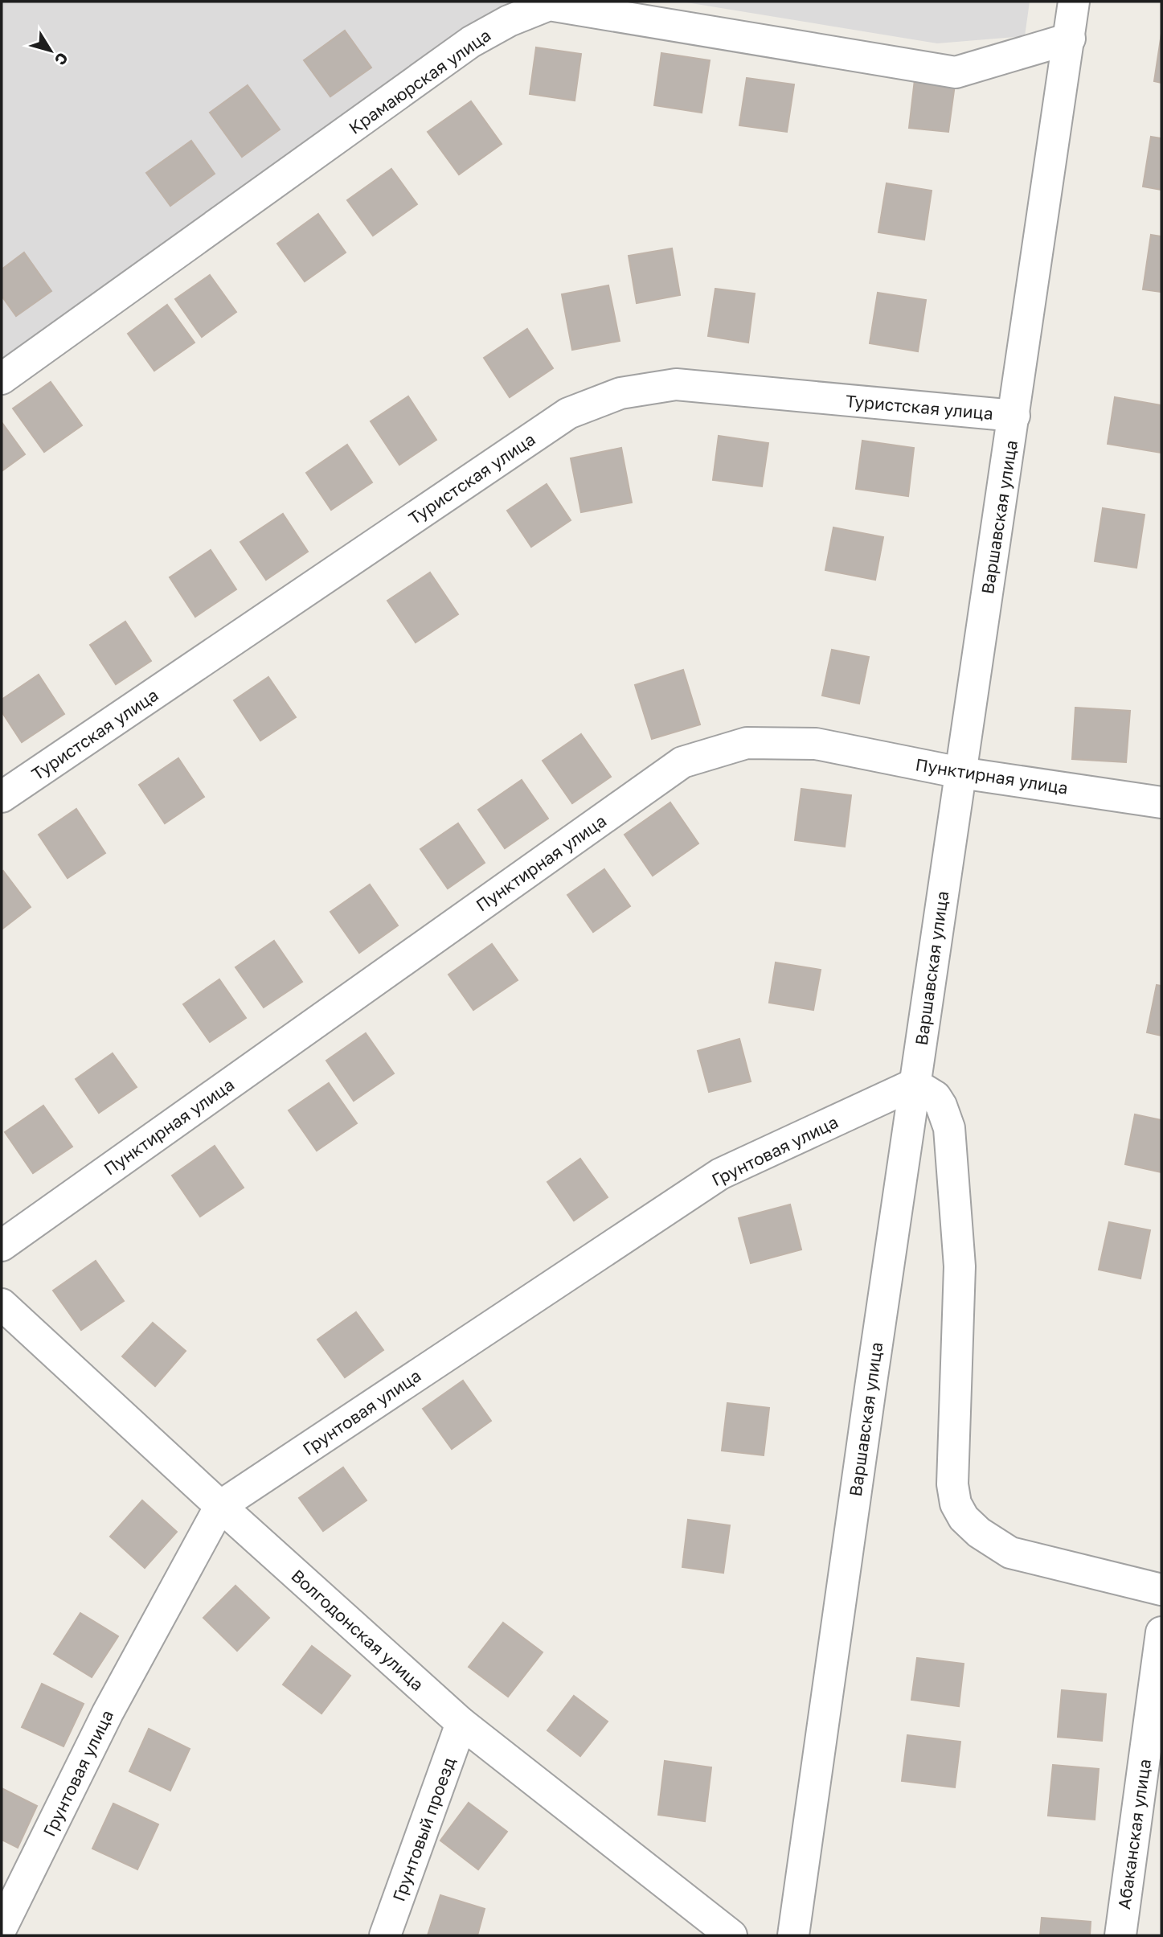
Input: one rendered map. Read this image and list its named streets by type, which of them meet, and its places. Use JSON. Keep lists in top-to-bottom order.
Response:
{
  "streets": {
    "street": [
      "Крамаюрская улица",
      "Туристская улица",
      "Варшавская улица",
      "Пунктирная улица",
      "Грунтовая улица",
      "Волгодонская улица",
      "Грунтовый проезд",
      "Абаканская улица"
    ]
  },
  "crossings": [
    ["Крамаюрская улица", "Варшавская улица"],
    ["Туристская улица", "Варшавская улица"],
    ["Варшавская улица", "Пунктирная улица"],
    ["Варшавская улица", "Грунтовая улица"],
    ["Грунтовая улица", "Волгодонская улица"],
    ["Волгодонская улица", "Грунтовый проезд"]
  ],
  "north": "bottom right"
}
